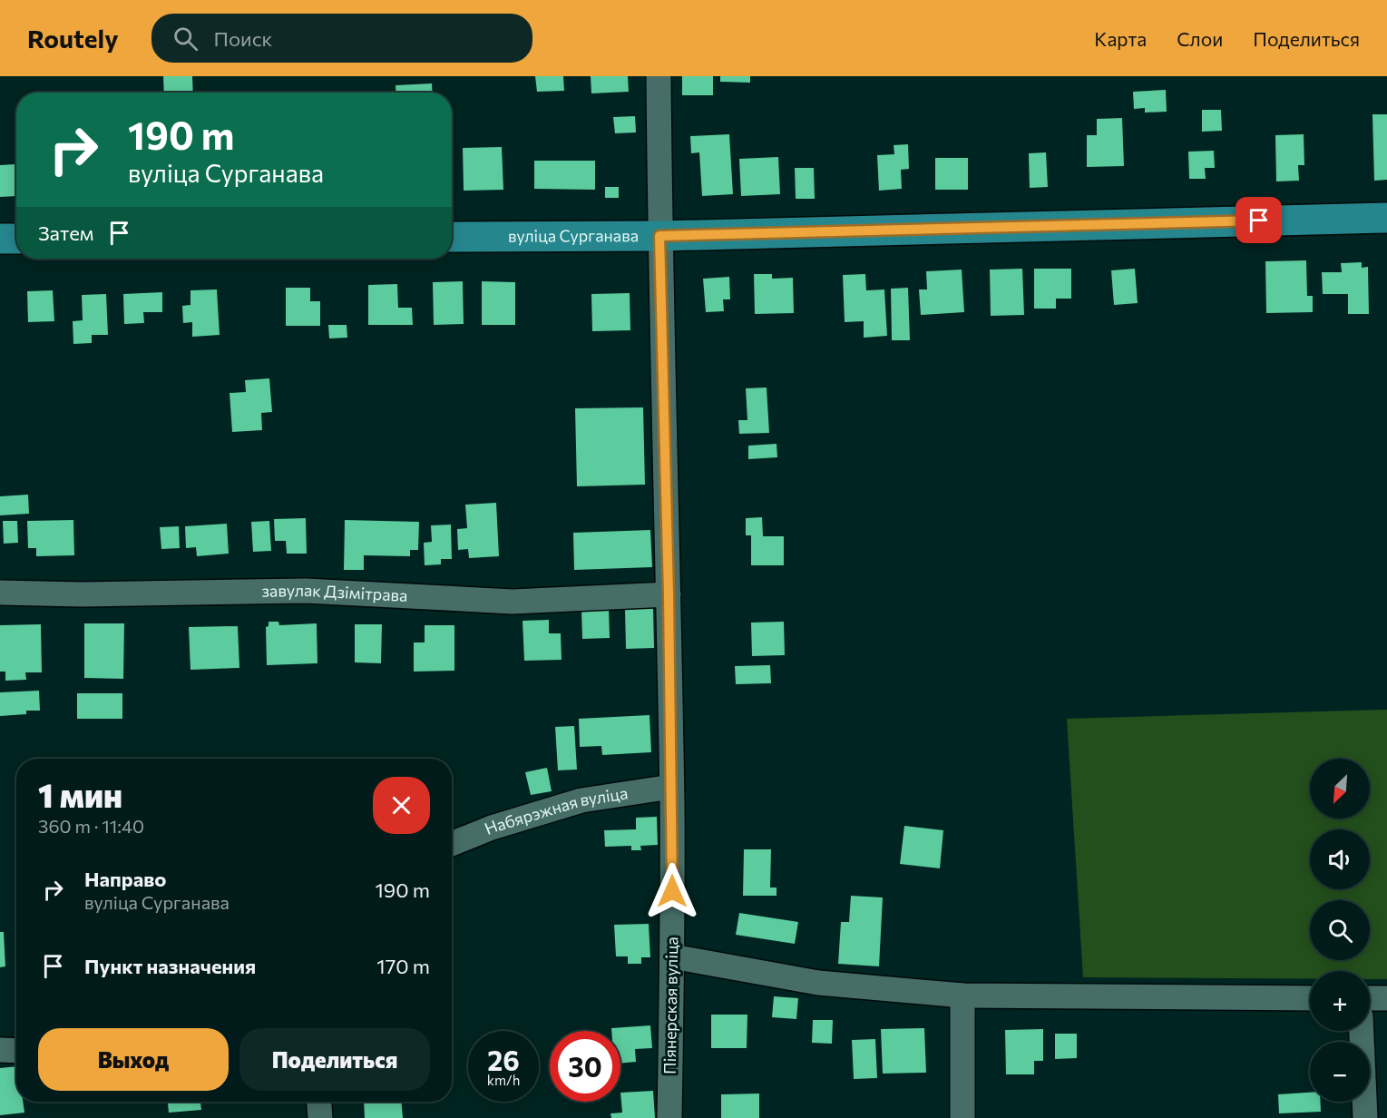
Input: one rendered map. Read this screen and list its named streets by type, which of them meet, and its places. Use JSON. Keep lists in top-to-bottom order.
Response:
{
  "streets": {
    "main road": ["вуліца Сурганава"],
    "street": ["завулак Дзімітрава", "Набярэжная вуліца", "Піянерская вуліца"]
  },
  "crossings": [
    ["вуліца Сурганава", "Піянерская вуліца"],
    ["завулак Дзімітрава", "Піянерская вуліца"],
    ["Набярэжная вуліца", "Піянерская вуліца"]
  ],
  "north": "bottom left",
  "page": {
    "header": "Routely",
    "search": "Поиск",
    "nav": ["Карта", "Слои", "Поделиться"],
    "turn": ["190 m", "вуліца Сурганава"],
    "then": "Затем",
    "map_buttons": ["+", "−"],
    "heading": ["1 мин", "360 m · 11:40"],
    "list": [
      {
        "name": "Направо",
        "note": "вуліца Сурганава",
        "value": "190 m"
      },
      {
        "name": "Пункт назначения",
        "value": "170 m"
      }
    ],
    "buttons": ["Выход", "Поделиться"],
    "speed": "26 km/h",
    "limit": "30"
  }
}
